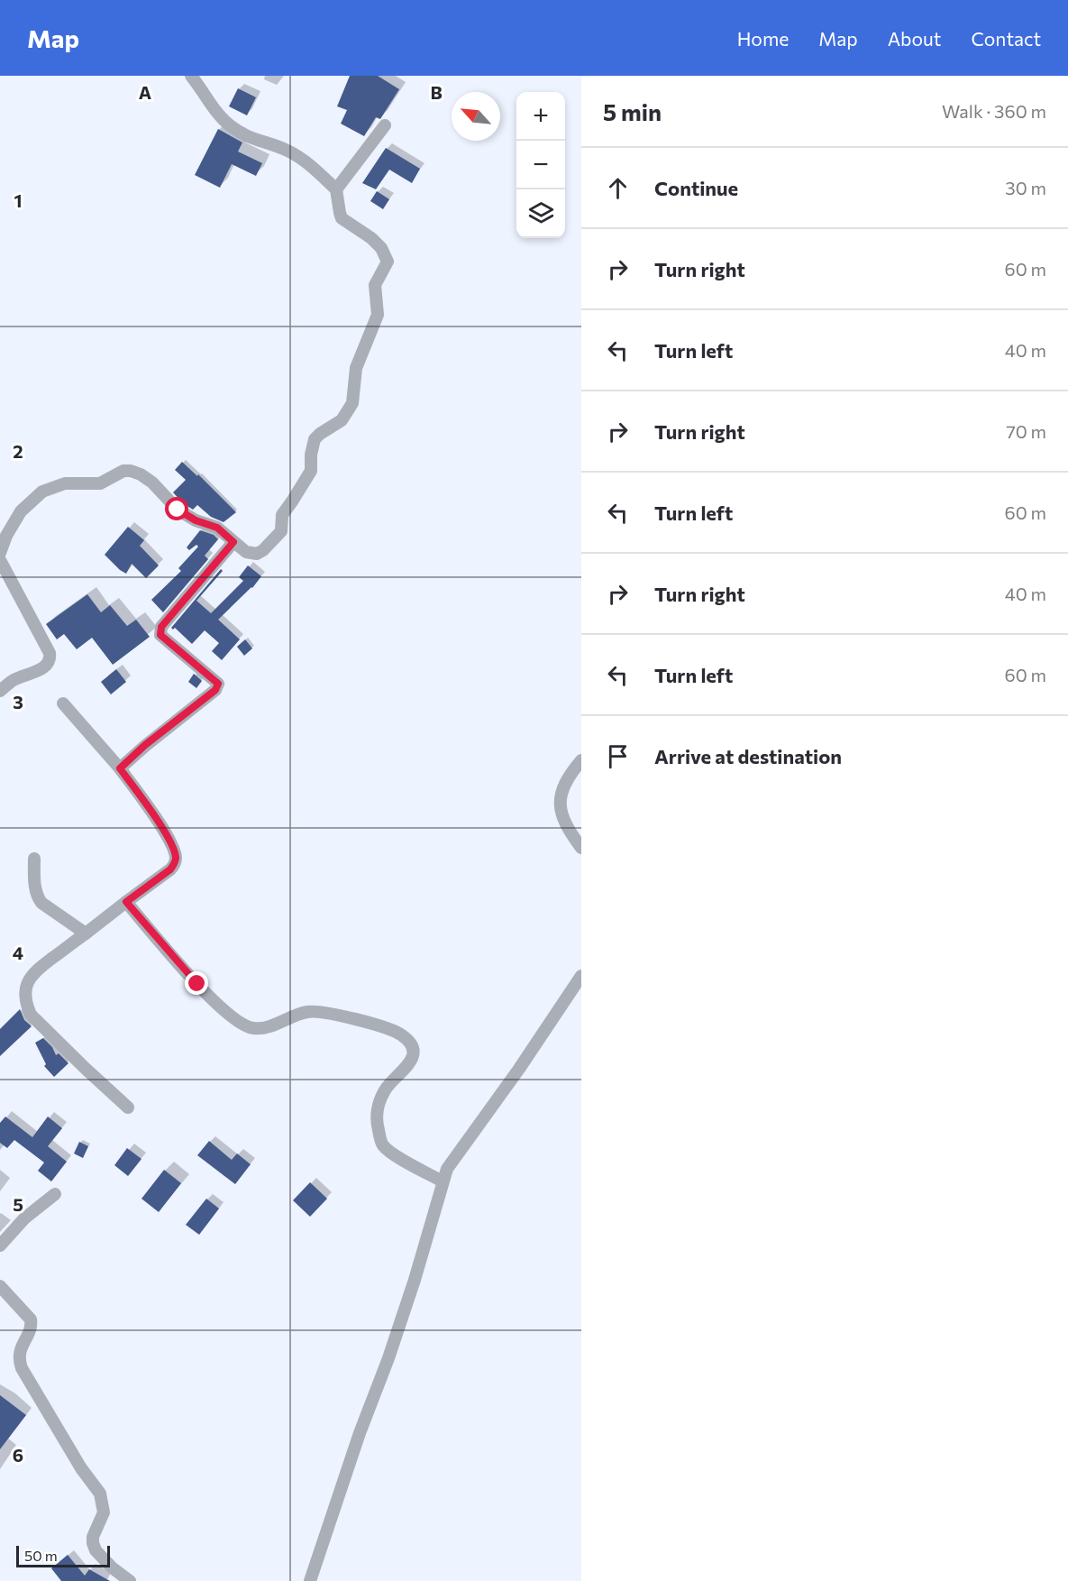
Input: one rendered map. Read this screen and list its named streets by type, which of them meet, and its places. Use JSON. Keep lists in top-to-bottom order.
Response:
{
  "scale_bar": "50 m",
  "north": "top left",
  "page": {
    "header": "Map",
    "nav": [
      "Home",
      "Map",
      "About",
      "Contact"
    ],
    "heading": ["5 min", "Walk · 360 m"],
    "map_buttons": ["+", "−"],
    "list": [
      ["Continue", "30 m"],
      ["Turn right", "60 m"],
      ["Turn left", "40 m"],
      ["Turn right", "70 m"],
      ["Turn left", "60 m"],
      ["Turn right", "40 m"],
      ["Turn left", "60 m"],
      "Arrive at destination"
    ],
    "scale": "50 m"
  },
  "grid": {
    "columns": ["A", "B"],
    "rows": [
      "1",
      "2",
      "3",
      "4",
      "5",
      "6"
    ]
  }
}
